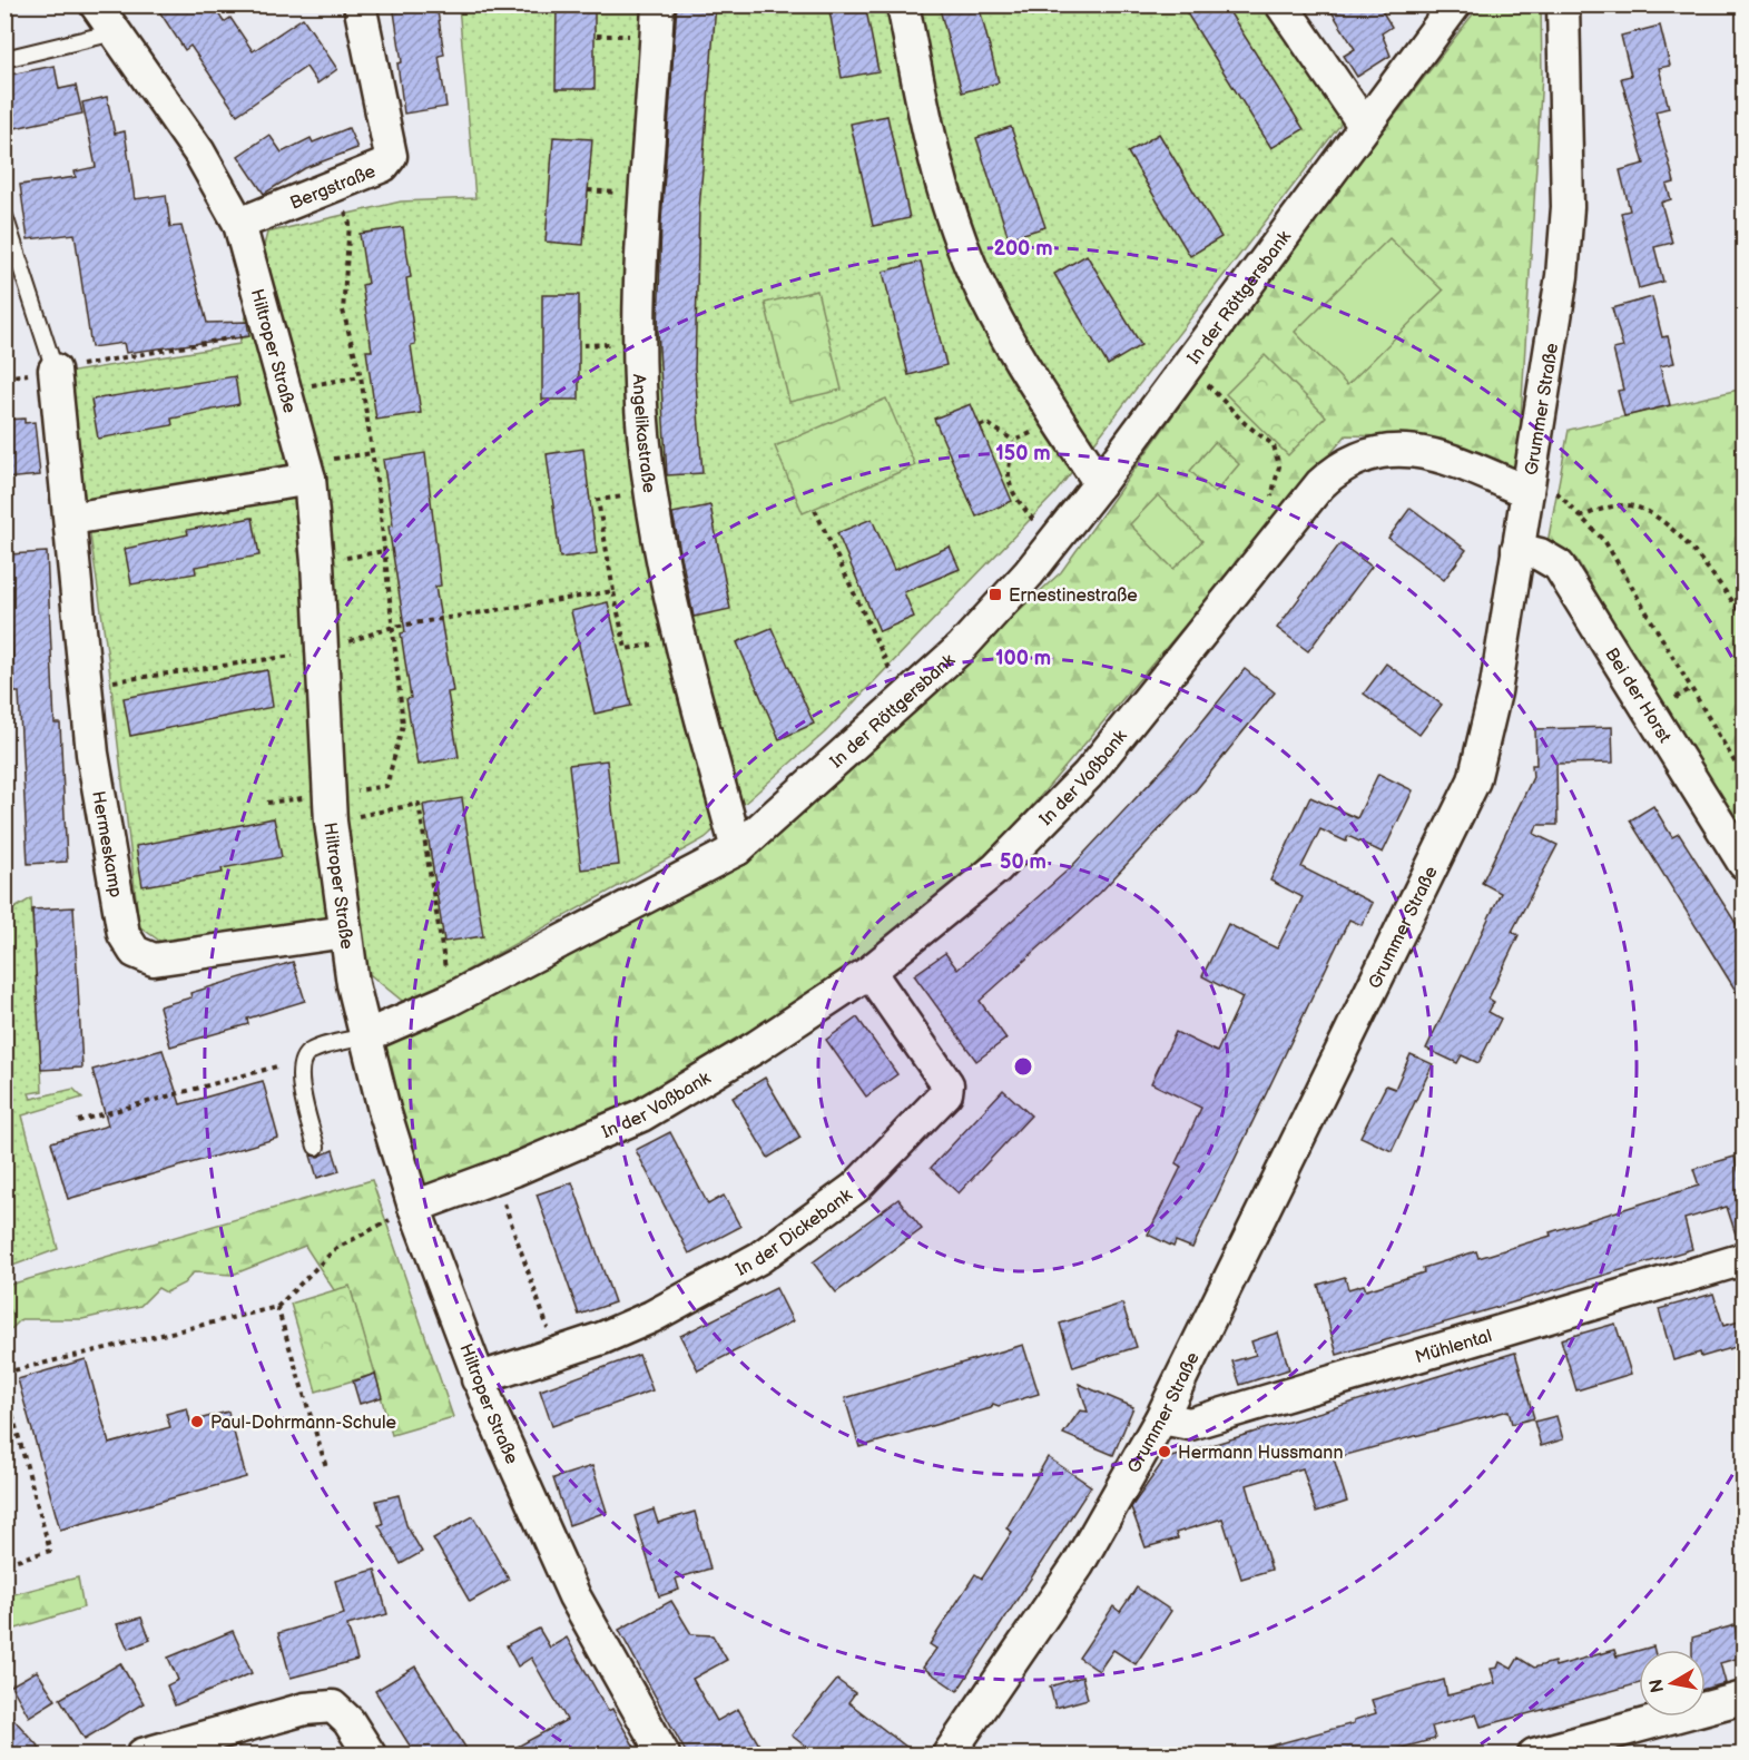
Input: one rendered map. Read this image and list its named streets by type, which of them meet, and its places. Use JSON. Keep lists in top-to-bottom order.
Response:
{
  "streets": {
    "street": [
      "Bergstraße",
      "In der Röttgersbank",
      "Hiltroper Straße",
      "Grummer Straße",
      "Angelikastraße",
      "Bei der Horst",
      "In der Voßbank",
      "Hermeskamp",
      "In der Dickebank",
      "Mühlental"
    ]
  },
  "crossings": [
    ["Bergstraße", "Hiltroper Straße"],
    ["In der Röttgersbank", "Hiltroper Straße"],
    ["In der Röttgersbank", "Angelikastraße"],
    ["Hiltroper Straße", "In der Voßbank"],
    ["Hiltroper Straße", "Hermeskamp"],
    ["Hiltroper Straße", "In der Dickebank"],
    ["Grummer Straße", "Bei der Horst"],
    ["Grummer Straße", "In der Voßbank"],
    ["Grummer Straße", "Mühlental"],
    ["In der Voßbank", "In der Dickebank"]
  ],
  "places": {
    "transit": ["Ernestinestraße"],
    "other": ["Paul-Dohrmann-Schule", "Hermann Hussmann"]
  },
  "north": "left",
  "rings": [
    "200 m",
    "150 m",
    "100 m",
    "50 m"
  ]
}
